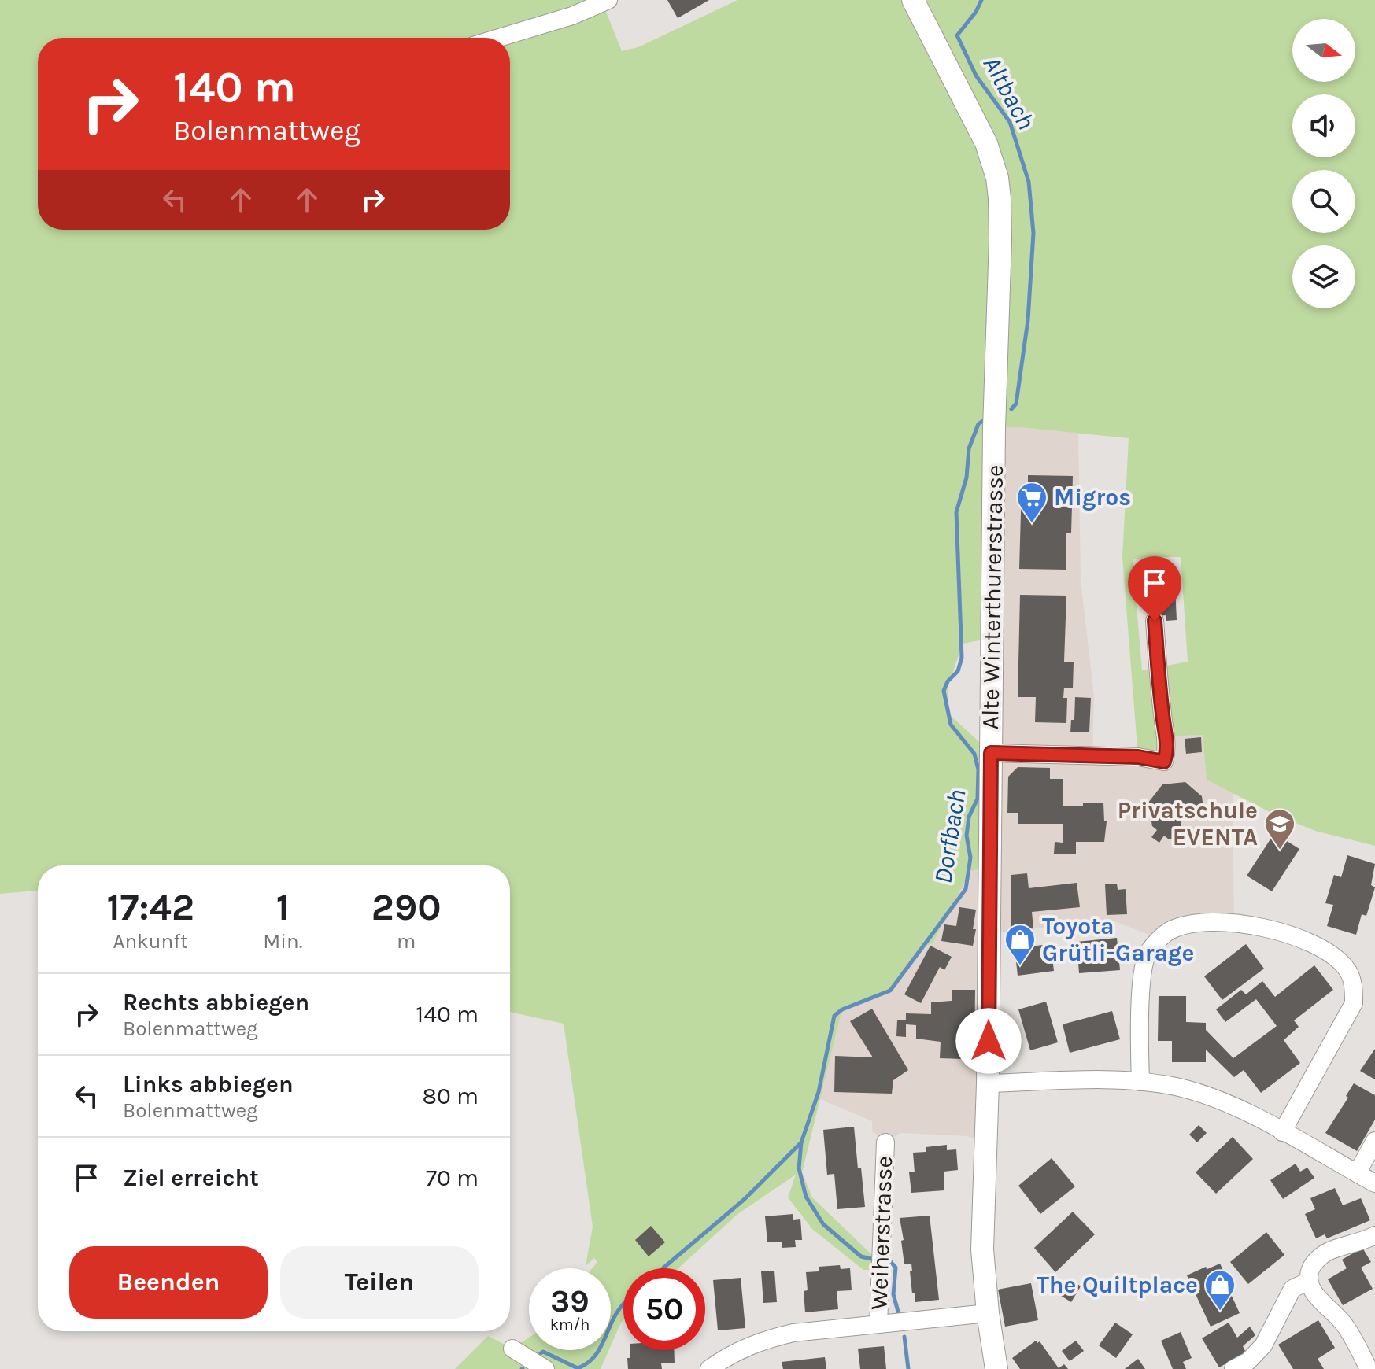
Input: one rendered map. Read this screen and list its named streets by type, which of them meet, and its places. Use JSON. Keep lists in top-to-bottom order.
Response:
{
  "streets": {
    "main road": ["Alte Winterthurerstrasse"],
    "street": ["Weiherstrasse"]
  },
  "water": ["Altbach", "Dorfbach"],
  "places": {
    "supermarket": ["Migros"],
    "school or university": ["Privatschule EVENTA"],
    "shop": ["Toyota Grütli-Garage", "The Quiltplace"]
  },
  "north": "right",
  "page": {
    "turn": ["140 m", "Bolenmattweg"],
    "eta": [
      "17:42",
      "Ankunft",
      "1",
      "Min.",
      "290",
      "m"
    ],
    "list": [
      {
        "name": "Rechts abbiegen",
        "note": "Bolenmattweg",
        "value": "140 m"
      },
      {
        "name": "Links abbiegen",
        "note": "Bolenmattweg",
        "value": "80 m"
      },
      {
        "name": "Ziel erreicht",
        "value": "70 m"
      }
    ],
    "buttons": ["Beenden", "Teilen"],
    "speed": "39 km/h",
    "limit": "50"
  }
}
